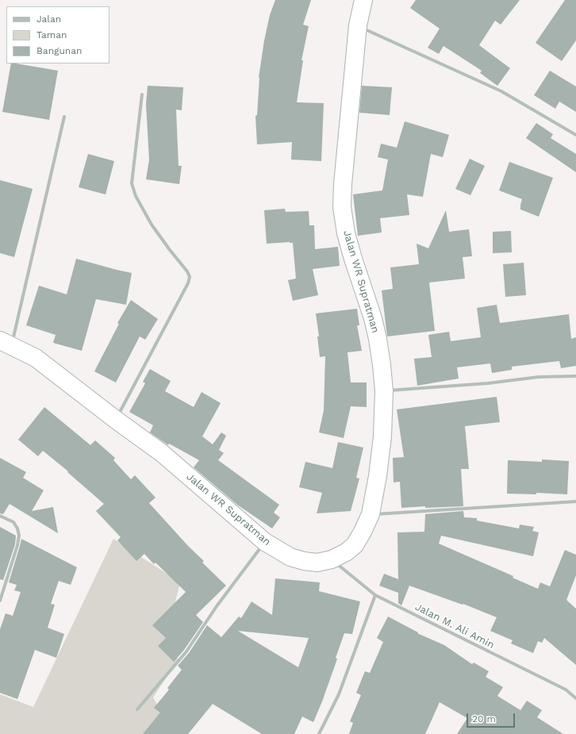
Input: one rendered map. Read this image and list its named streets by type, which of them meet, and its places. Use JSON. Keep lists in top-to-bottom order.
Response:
{
  "streets": {
    "highway": ["Jalan WR Supratman"],
    "street": ["Jalan M. Ali Amin"]
  },
  "crossings": [
    ["Jalan WR Supratman", "Jalan M. Ali Amin"]
  ],
  "legend": ["Jalan", "Taman", "Bangunan"],
  "scale_bar": "20 m"
}
